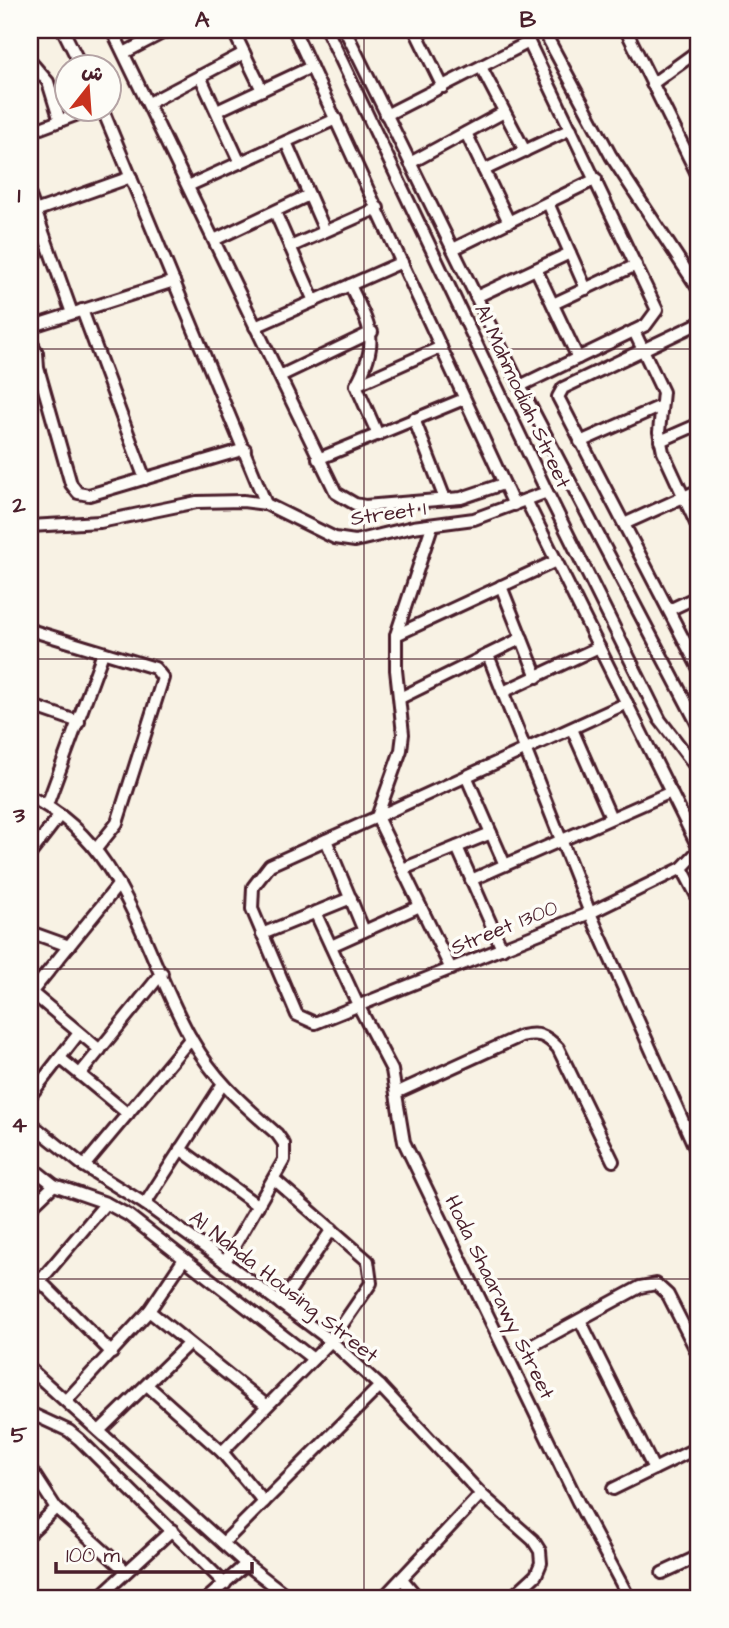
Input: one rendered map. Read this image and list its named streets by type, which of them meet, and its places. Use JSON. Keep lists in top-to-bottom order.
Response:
{
  "streets": {
    "street": [
      "Al Mahmodiah Street",
      "Street 1",
      "Street 1300",
      "Al Nahda Housing Street",
      "Hoda Shaarawy Street"
    ]
  },
  "crossings": [
    ["Al Mahmodiah Street", "Street 1"],
    ["Street 1300", "Hoda Shaarawy Street"]
  ],
  "scale_bar": "100 m",
  "north": "top",
  "grid": {
    "columns": ["A", "B"],
    "rows": [
      "1",
      "2",
      "3",
      "4",
      "5"
    ]
  }
}
